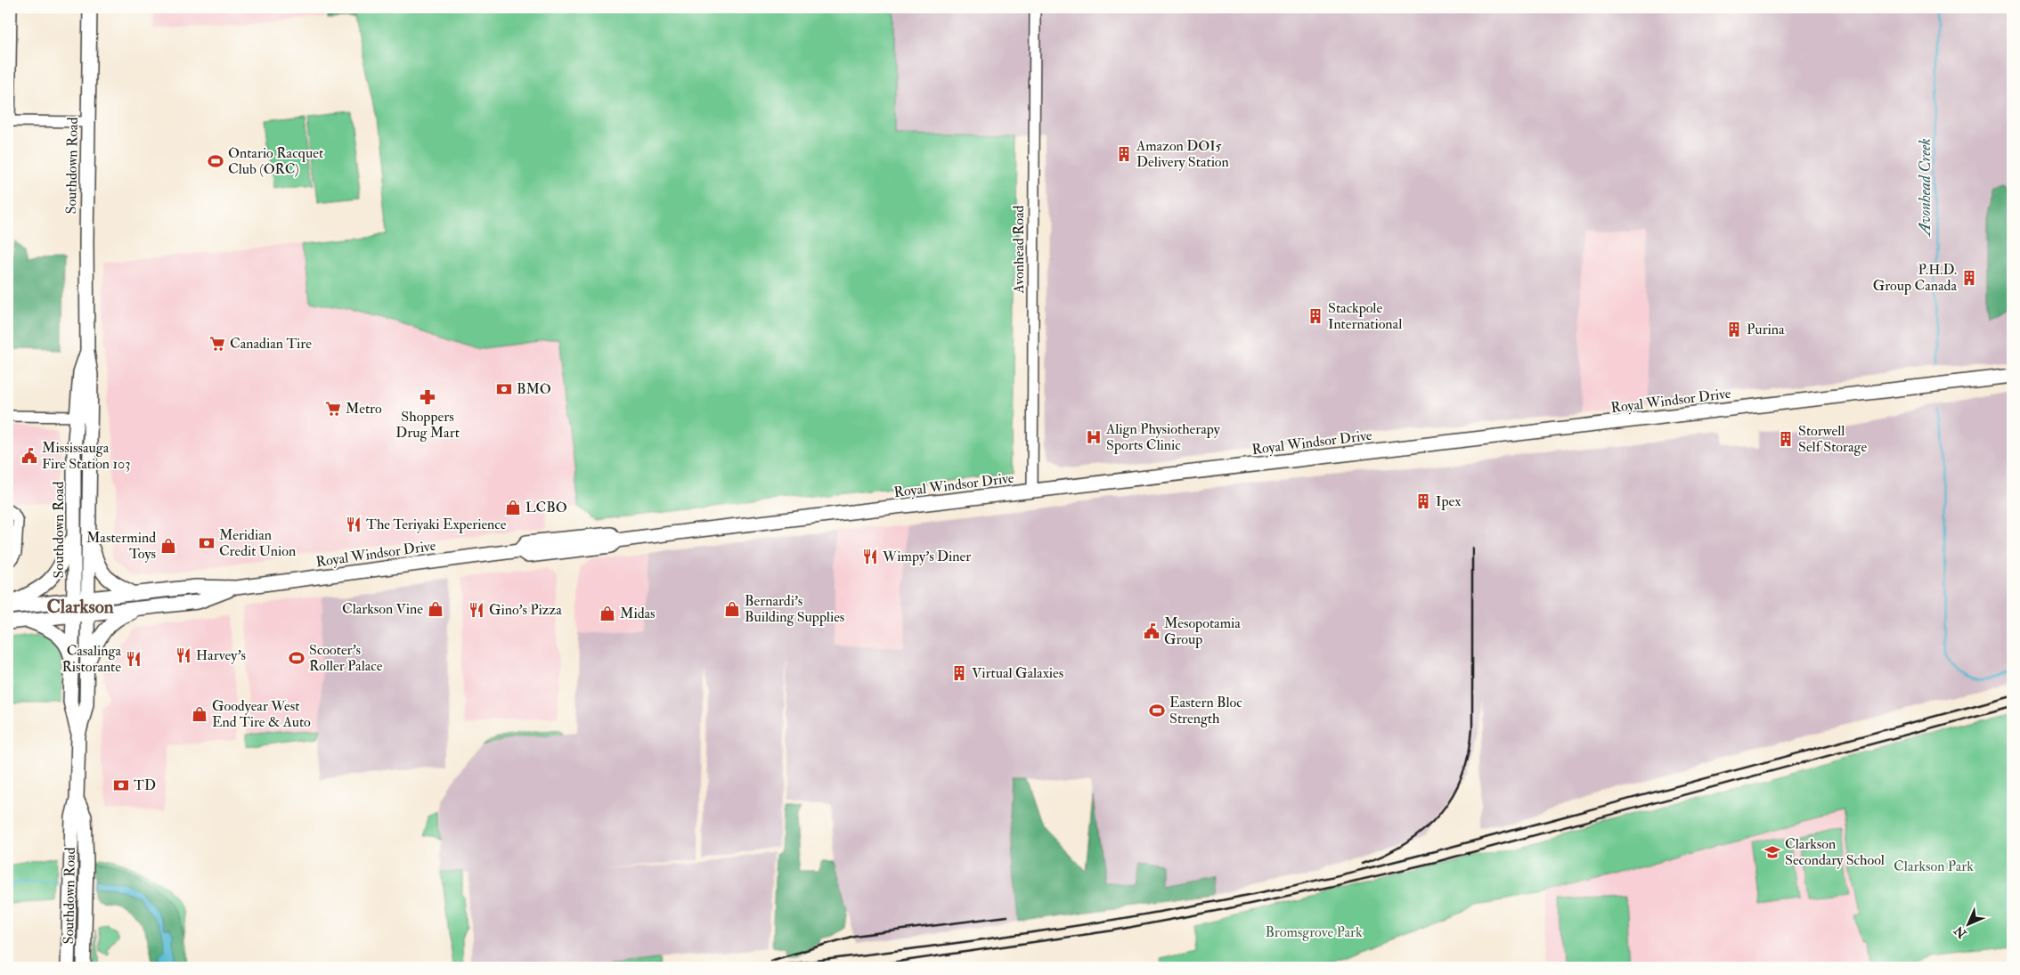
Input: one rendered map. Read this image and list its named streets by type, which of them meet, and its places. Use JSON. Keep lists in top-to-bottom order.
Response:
{
  "streets": {
    "main road": ["Southdown Road", "Royal Windsor Drive"],
    "street": ["Avonhead Road"]
  },
  "crossings": [
    ["Southdown Road", "Royal Windsor Drive"],
    ["Avonhead Road", "Royal Windsor Drive"]
  ],
  "districts": ["Clarkson"],
  "water": ["Avonhead Creek"],
  "parks": ["Clarkson Park", "Bromsgrove Park"],
  "places": {
    "building": [
      "Amazon DOI5 Delivery Station",
      "P.H.D. Group Canada",
      "Stackpole International",
      "Purina",
      "Storwell Self Storage",
      "Ipex",
      "Virtual Galaxies"
    ],
    "sports": ["Ontario Racquet Club (ORC)", "Scooter's Roller Palace", "Eastern Bloc Strength"],
    "supermarket": ["Canadian Tire", "Metro"],
    "bank": ["BMO", "Meridian Credit Union", "TD"],
    "pharmacy": ["Shoppers Drug Mart"],
    "hospital": ["Align Physiotherapy Sports Clinic"],
    "public building": ["Mississauga Fire Station 103", "Mesopotamia Group"],
    "shop": [
      "LCBO",
      "Mastermind Toys",
      "Clarkson Vine",
      "Bernardi's Building Supplies",
      "Midas",
      "Goodyear West End Tire & Auto"
    ],
    "restaurant": [
      "The Teriyaki Experience",
      "Wimpy's Diner",
      "Gino's Pizza",
      "Harvey's",
      "Casalinga Ristorante"
    ],
    "school or university": ["Clarkson Secondary School"]
  },
  "north": "bottom left"
}
